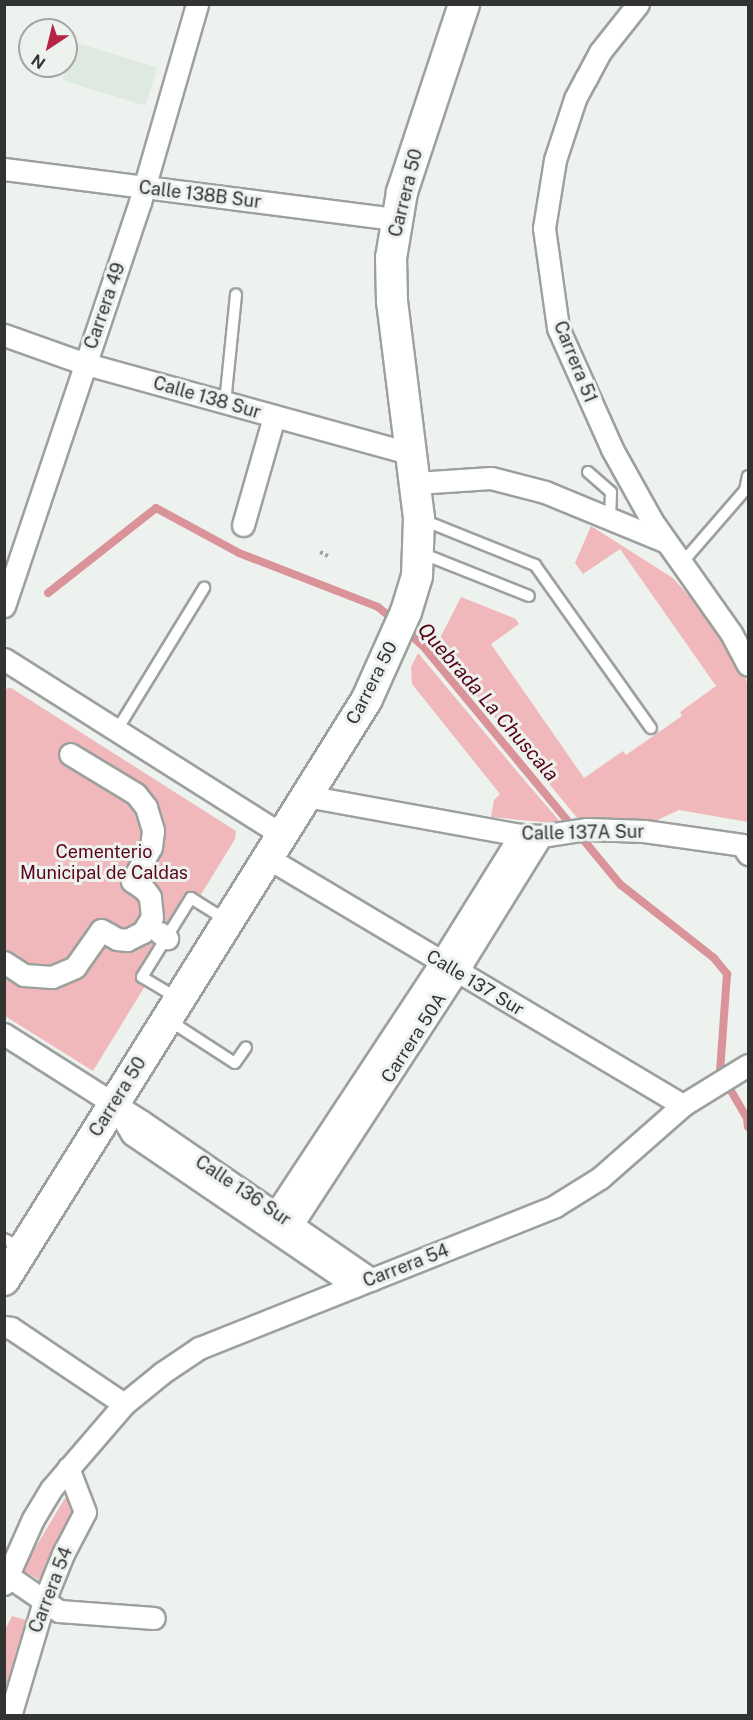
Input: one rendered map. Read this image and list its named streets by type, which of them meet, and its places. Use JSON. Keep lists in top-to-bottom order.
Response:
{
  "streets": {
    "main road": ["Carrera 50"],
    "street": [
      "Calle 138B Sur",
      "Carrera 49",
      "Carrera 51",
      "Calle 138 Sur",
      "Calle 137A Sur",
      "Calle 137 Sur",
      "Carrera 50A",
      "Calle 136 Sur",
      "Carrera 54"
    ]
  },
  "crossings": [
    ["Carrera 50", "Calle 138B Sur"],
    ["Carrera 50", "Calle 138 Sur"],
    ["Carrera 50", "Calle 137A Sur"],
    ["Carrera 50", "Calle 137 Sur"],
    ["Carrera 50", "Calle 136 Sur"],
    ["Calle 138B Sur", "Carrera 49"],
    ["Carrera 49", "Calle 138 Sur"],
    ["Calle 137A Sur", "Carrera 50A"],
    ["Calle 137 Sur", "Carrera 50A"],
    ["Calle 137 Sur", "Carrera 54"],
    ["Carrera 50A", "Calle 136 Sur"],
    ["Calle 136 Sur", "Carrera 54"]
  ],
  "water": ["Quebrada La Chuscala"],
  "parks": ["Cementerio Municipal de Caldas"],
  "north": "bottom left"
}
